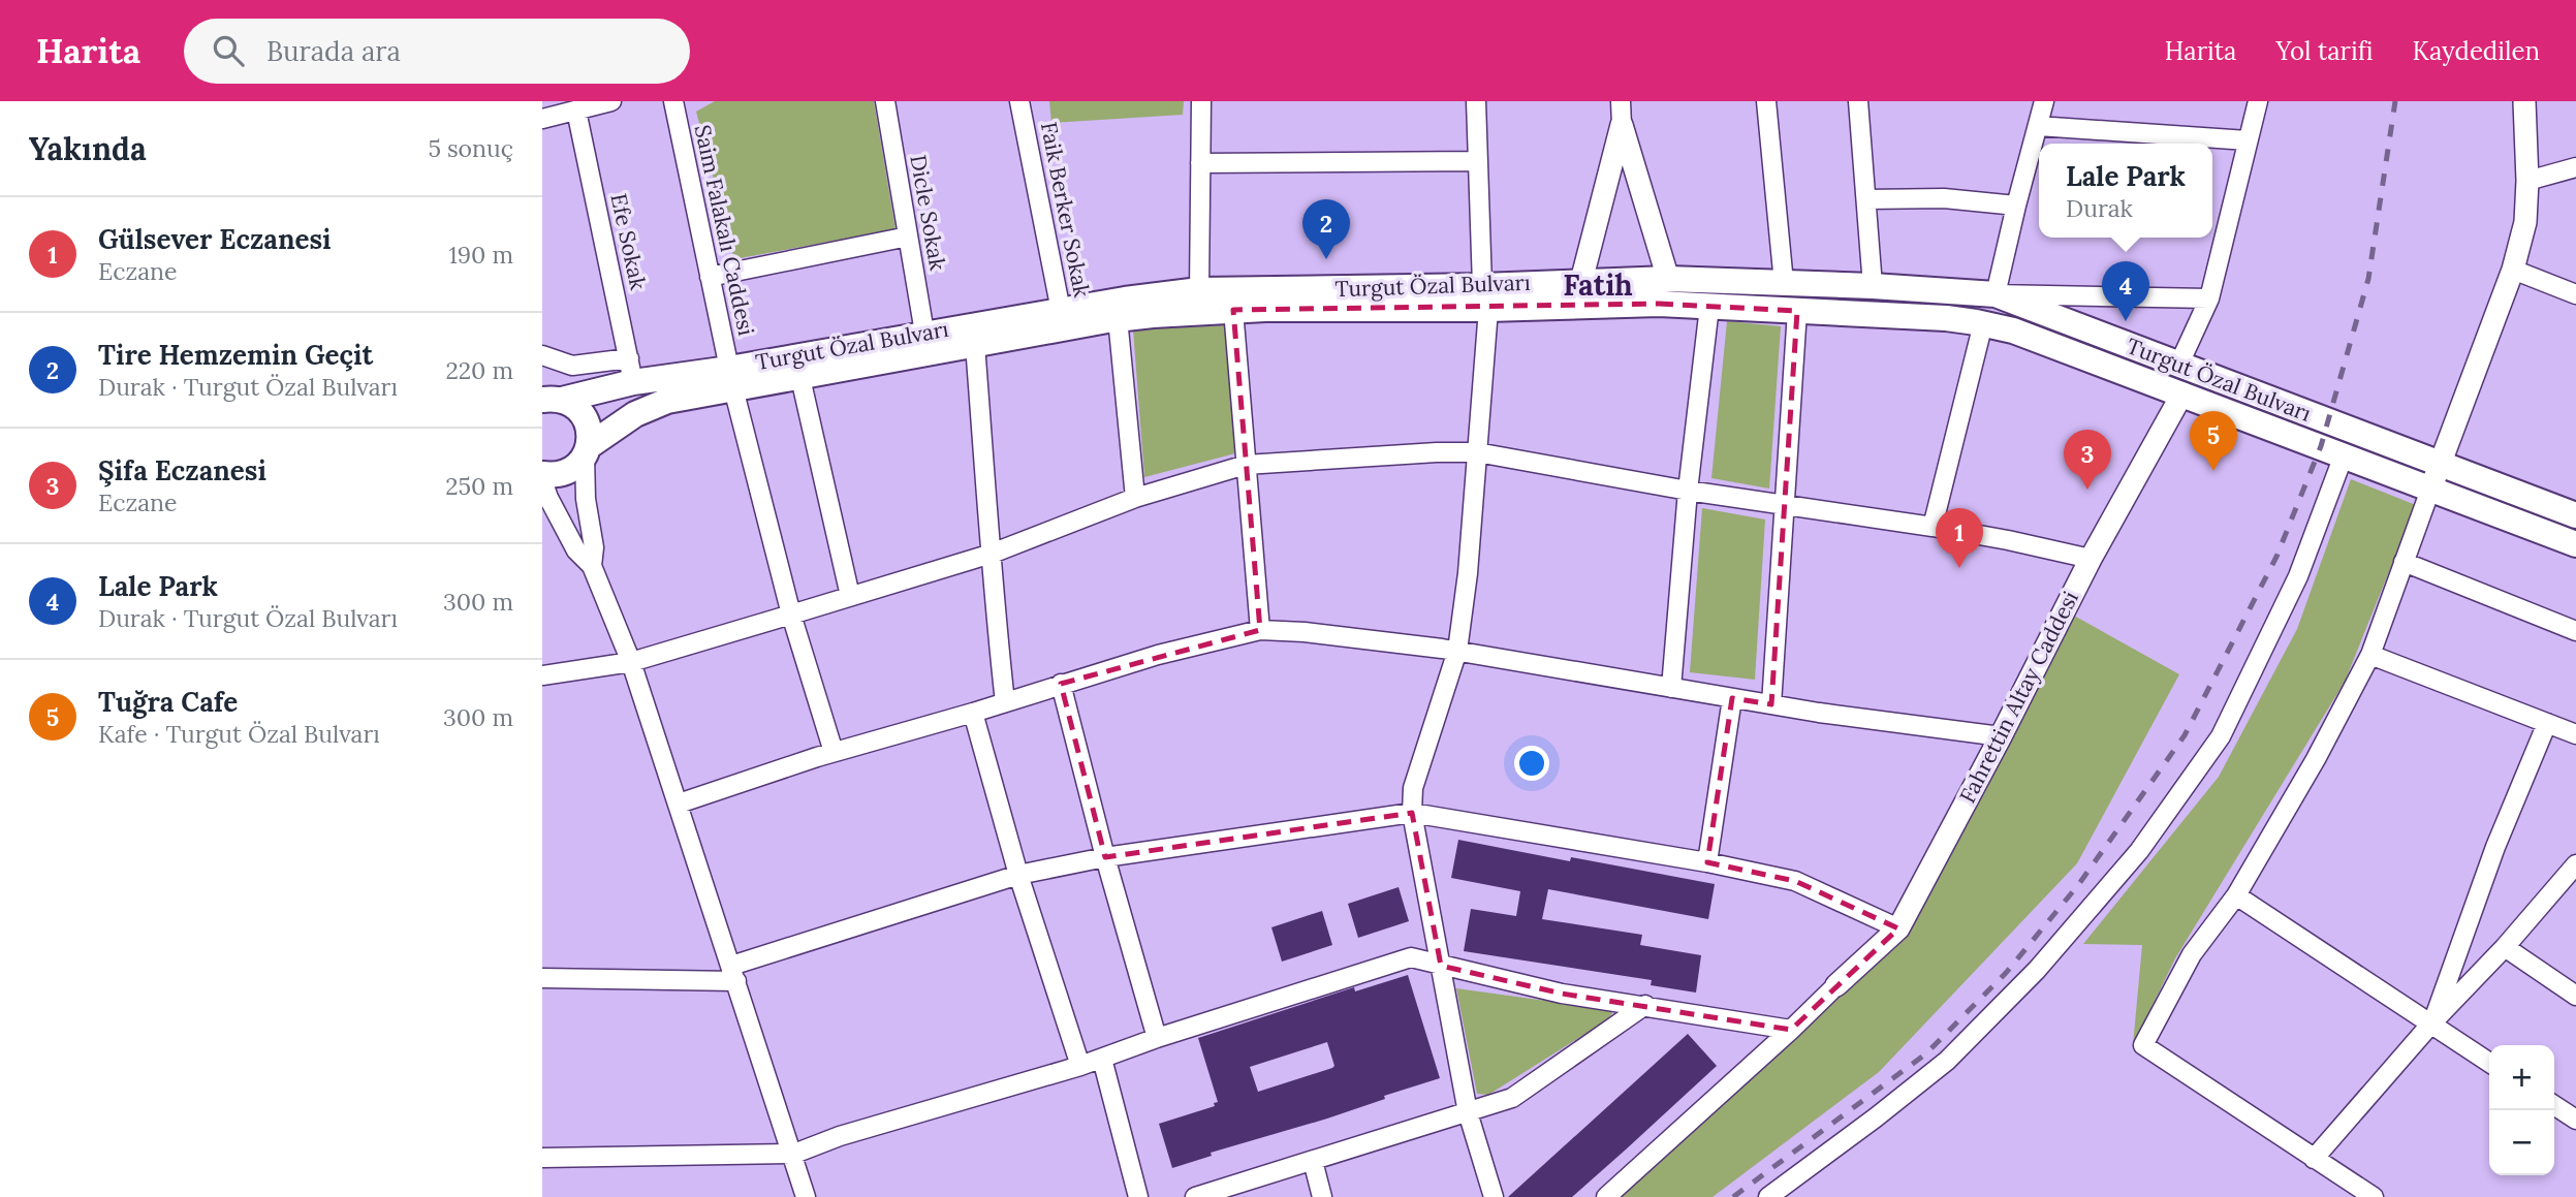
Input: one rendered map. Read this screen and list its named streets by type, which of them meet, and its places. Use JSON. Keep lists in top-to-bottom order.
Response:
{
  "streets": {
    "main road": ["Turgut Özal Bulvarı"],
    "street": [
      "Faik Berker Sokak",
      "Dicle Sokak",
      "Saim Falakalı Caddesi",
      "Efe Sokak",
      "Fahrettin Altay Caddesi"
    ]
  },
  "crossings": [
    ["Faik Berker Sokak", "Turgut Özal Bulvarı"],
    ["Dicle Sokak", "Turgut Özal Bulvarı"],
    ["Saim Falakalı Caddesi", "Turgut Özal Bulvarı"],
    ["Efe Sokak", "Turgut Özal Bulvarı"],
    ["Turgut Özal Bulvarı", "Fahrettin Altay Caddesi"]
  ],
  "districts": ["Fatih"],
  "page": {
    "header": "Harita",
    "search": "Burada ara",
    "nav": ["Harita", "Yol tarifi", "Kaydedilen"],
    "heading": ["Yakında", "5 sonuç"],
    "popup": ["Lale Park", "Durak"],
    "list": [
      {
        "mark": "1",
        "name": "Gülsever Eczanesi",
        "note": "Eczane",
        "value": "190 m"
      },
      {
        "mark": "2",
        "name": "Tire Hemzemin Geçit",
        "note": "Durak · Turgut Özal Bulvarı",
        "value": "220 m"
      },
      {
        "mark": "3",
        "name": "Şifa Eczanesi",
        "note": "Eczane",
        "value": "250 m"
      },
      {
        "mark": "4",
        "name": "Lale Park",
        "note": "Durak · Turgut Özal Bulvarı",
        "value": "300 m"
      },
      {
        "mark": "5",
        "name": "Tuğra Cafe",
        "note": "Kafe · Turgut Özal Bulvarı",
        "value": "300 m"
      }
    ],
    "pins": [
      "2",
      "4",
      "5",
      "3",
      "1"
    ],
    "map_buttons": ["+", "−"]
  }
}
